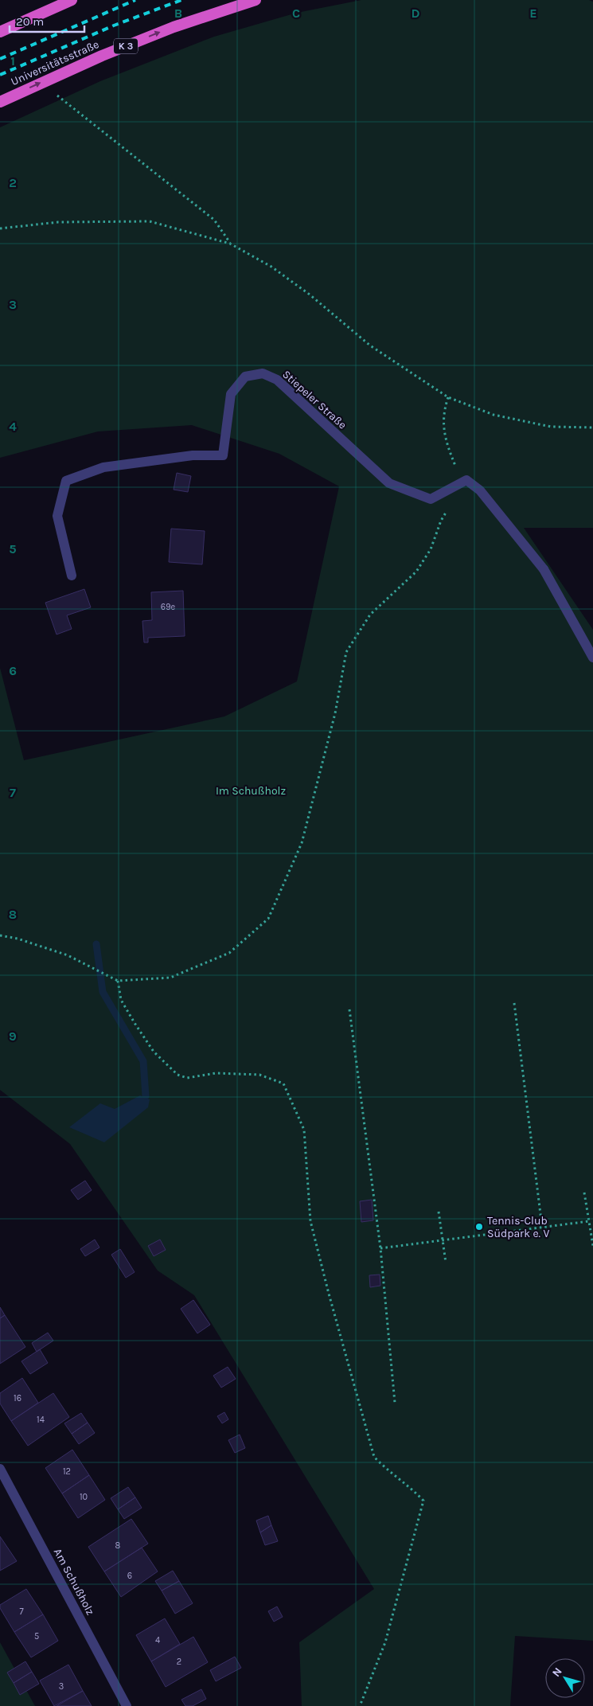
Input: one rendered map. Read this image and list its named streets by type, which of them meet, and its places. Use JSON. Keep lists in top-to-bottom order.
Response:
{
  "streets": {
    "highway": ["K 3", "Universitätsstraße"],
    "street": ["Stiepeler Straße", "Am Schußholz"]
  },
  "one_way": ["Universitätsstraße"],
  "parks": ["Im Schußholz"],
  "places": ["Tennis-Club Südpark e. V"],
  "house_numbers": [
    "69e",
    "16",
    "14",
    "12",
    "10",
    "8",
    "6",
    "7",
    "5",
    "4",
    "2",
    "3"
  ],
  "scale_bar": "20 m",
  "north": "top left",
  "grid": {
    "columns": [
      "B",
      "C",
      "D",
      "E"
    ],
    "rows": [
      "1",
      "2",
      "3",
      "4",
      "5",
      "6",
      "7",
      "8",
      "9"
    ]
  }
}
